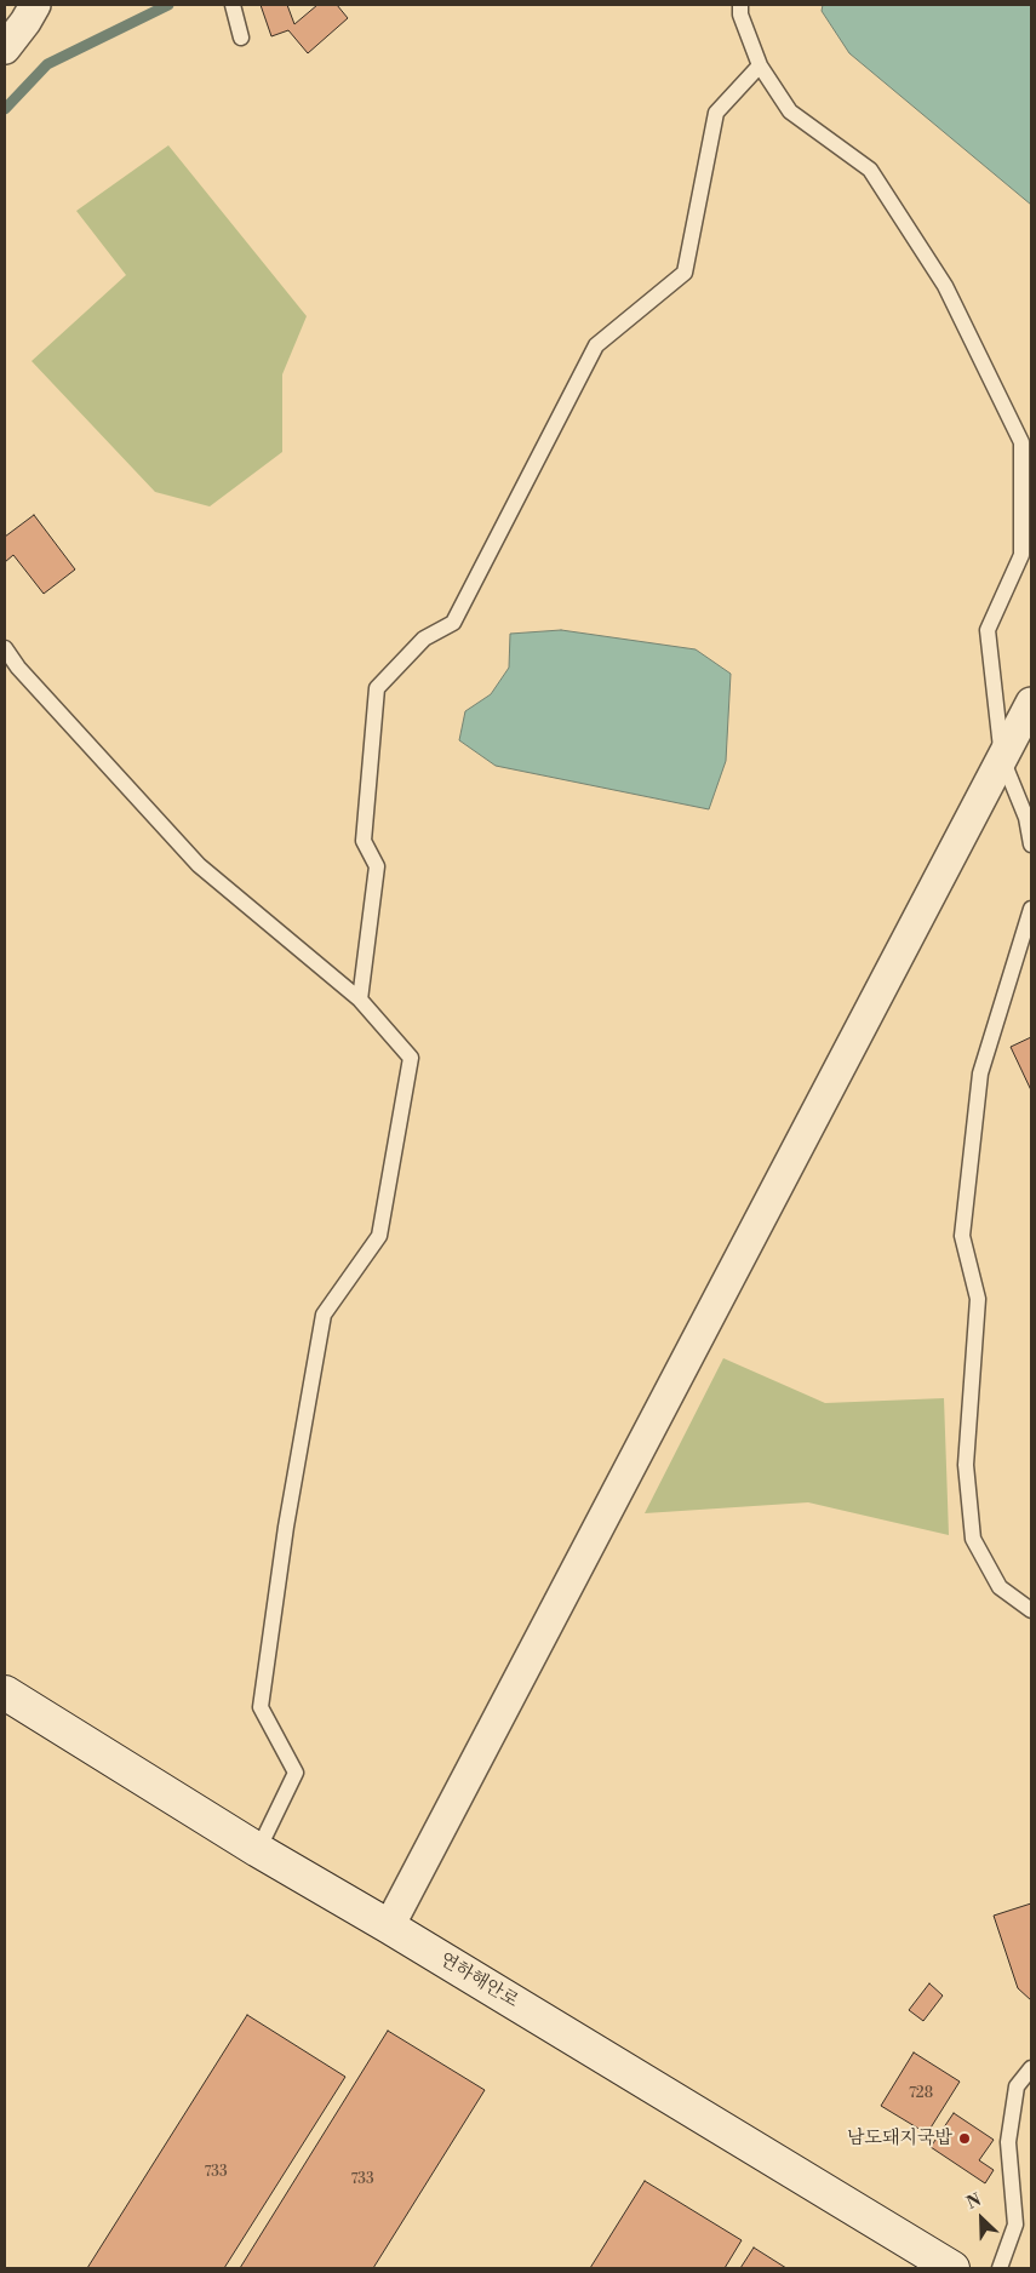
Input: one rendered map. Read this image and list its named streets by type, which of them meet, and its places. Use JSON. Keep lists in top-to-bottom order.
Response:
{
  "streets": {
    "street": ["연하해안로"]
  },
  "places": ["남도돼지국밥"],
  "house_numbers": ["728", "733", "733"],
  "north": "top left"
}
